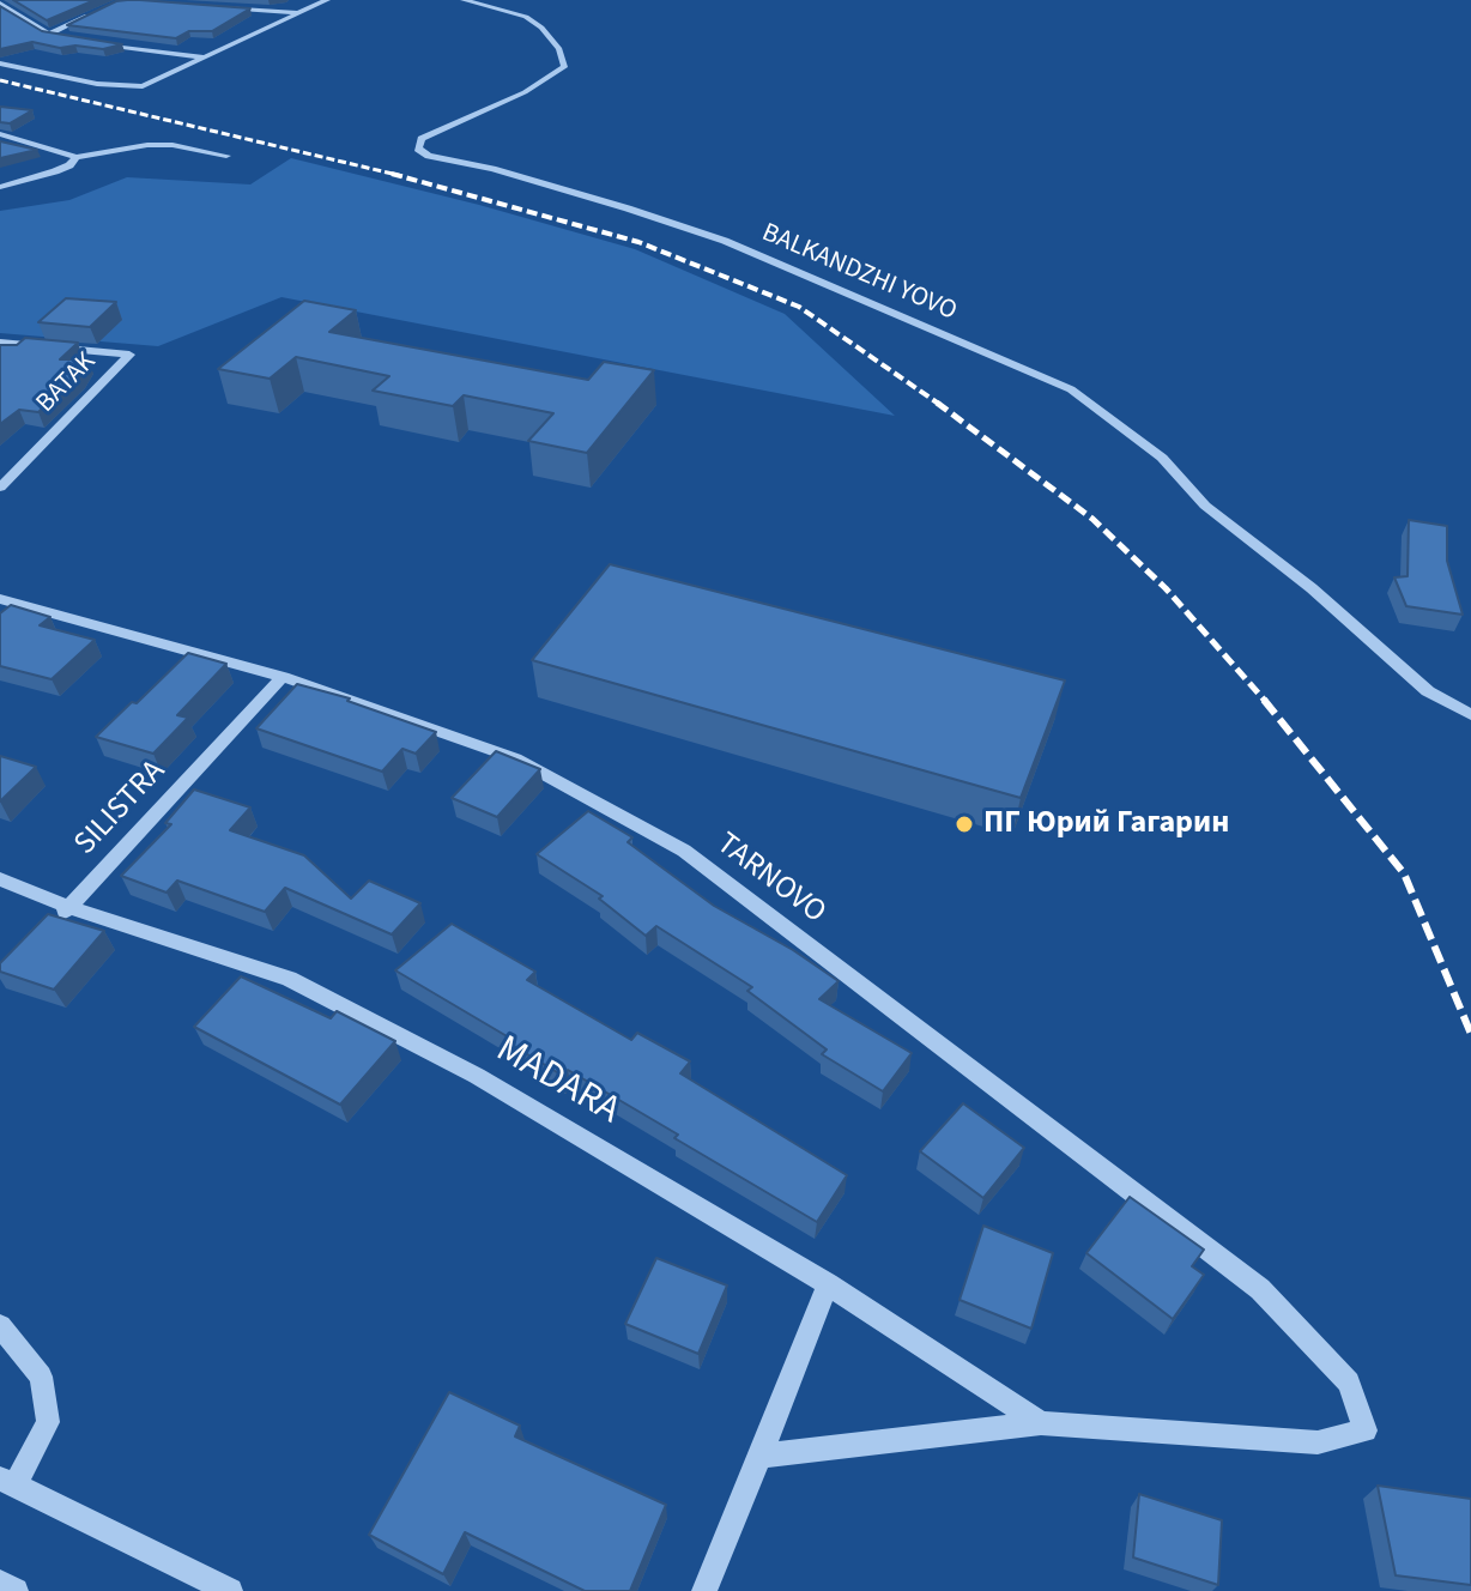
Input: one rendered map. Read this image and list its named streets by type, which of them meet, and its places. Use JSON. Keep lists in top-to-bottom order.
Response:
{
  "streets": {
    "street": [
      "BALKANDZHI YOVO",
      "BATAK",
      "SILISTRA",
      "TARNOVO",
      "MADARA"
    ]
  },
  "crossings": [
    ["SILISTRA", "TARNOVO"],
    ["SILISTRA", "MADARA"],
    ["TARNOVO", "MADARA"]
  ],
  "places": ["ПГ Юрий Гагарин"]
}
